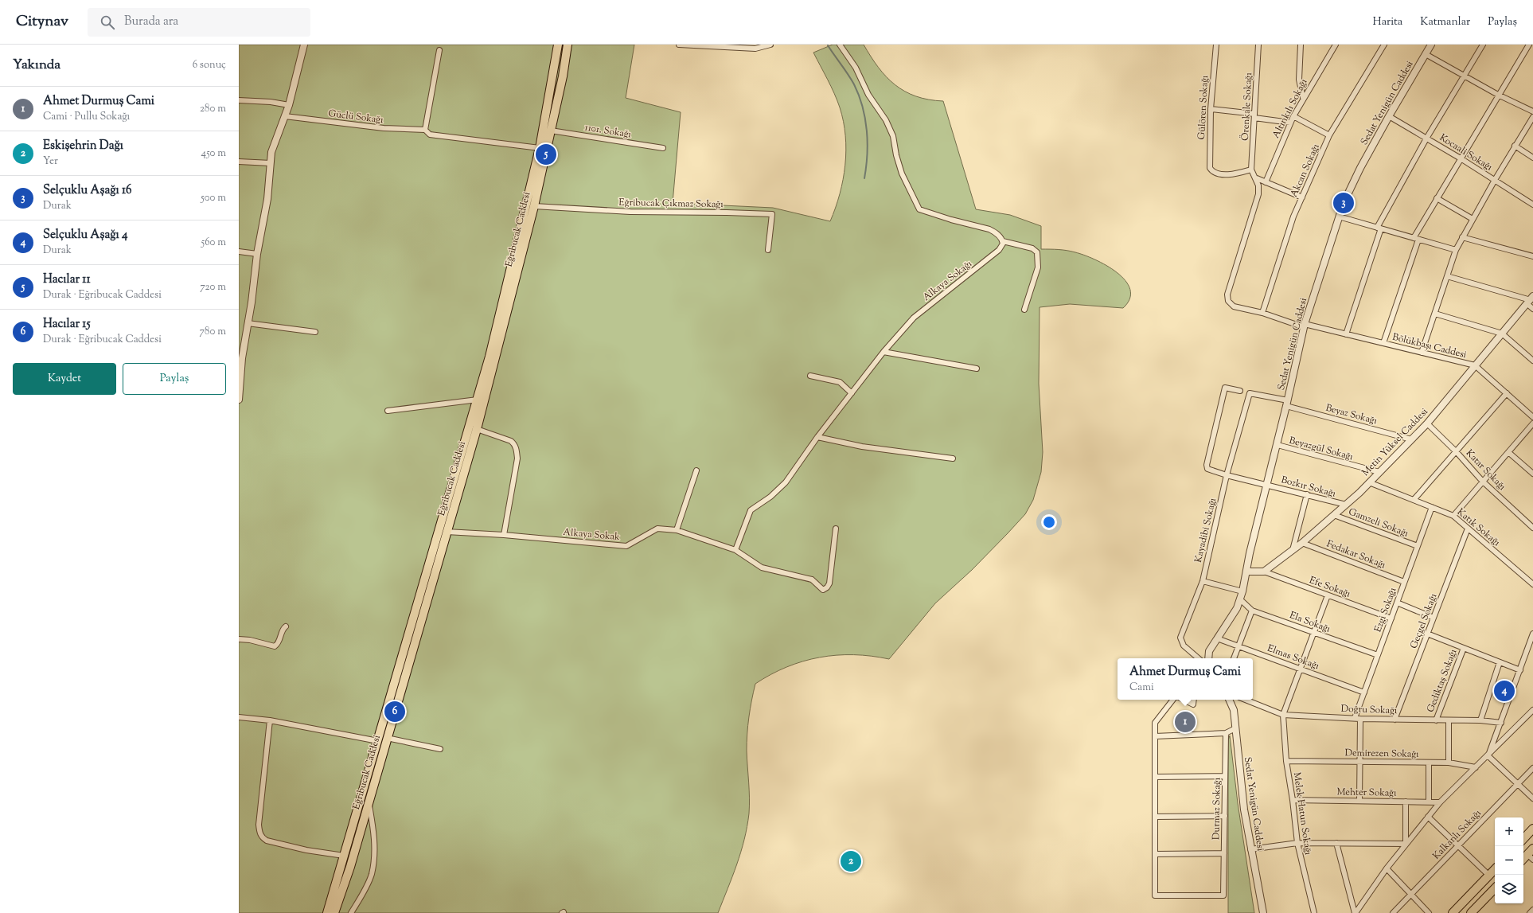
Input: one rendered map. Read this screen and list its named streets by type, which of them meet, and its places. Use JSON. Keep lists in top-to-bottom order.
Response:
{
  "streets": {
    "main road": ["Eğribucak Caddesi"],
    "street": [
      "Sedat Yenigün Caddesi",
      "Örenkale Sokağı",
      "Gülören Sokağı",
      "Altınkılı Sokağı",
      "Güclü Sokağı",
      "1101. Sokağı",
      "Kocaali Sokağı",
      "Akcan Sokağı",
      "Eğribucak Çıkmaz Sokağı",
      "Alkaya Sokağı",
      "Bölükbaşı Caddesi",
      "Beyaz Sokağı",
      "Metin Yüksel Caddesi",
      "Beyazgül Sokağı",
      "Katar Sokağı",
      "Bozkır Sokağı",
      "Gamzeli Sokağı",
      "Katık Sokağı",
      "Kayadibi Sokağı",
      "Alkaya Sokak",
      "Fedakar Sokağı",
      "Efe Sokağı",
      "Ezgi Sokağı",
      "Geçgel Sokağı",
      "Ela Sokağı",
      "Elmas Sokağı",
      "Gediktaş Sokağı",
      "Doğru Sokağı",
      "Demirezen Sokağı",
      "Mehter Sokağı",
      "Durmaz Sokağı",
      "Melek Hatun Sokağı",
      "Kalkanlı Sokağı"
    ]
  },
  "crossings": [
    ["Sedat Yenigün Caddesi", "Kocaali Sokağı"],
    ["Sedat Yenigün Caddesi", "Bölükbaşı Caddesi"],
    ["Sedat Yenigün Caddesi", "Beyaz Sokağı"],
    ["Sedat Yenigün Caddesi", "Beyazgül Sokağı"],
    ["Sedat Yenigün Caddesi", "Bozkır Sokağı"],
    ["Sedat Yenigün Caddesi", "Ela Sokağı"],
    ["Sedat Yenigün Caddesi", "Elmas Sokağı"],
    ["Örenkale Sokağı", "Gülören Sokağı"],
    ["Güclü Sokağı", "Eğribucak Caddesi"],
    ["1101. Sokağı", "Eğribucak Caddesi"],
    ["Akcan Sokağı", "Bölükbaşı Caddesi"],
    ["Eğribucak Çıkmaz Sokağı", "Eğribucak Caddesi"],
    ["Eğribucak Caddesi", "Alkaya Sokak"],
    ["Alkaya Sokağı", "Alkaya Sokak"],
    ["Bölükbaşı Caddesi", "Metin Yüksel Caddesi"],
    ["Beyaz Sokağı", "Metin Yüksel Caddesi"],
    ["Beyaz Sokağı", "Kayadibi Sokağı"],
    ["Metin Yüksel Caddesi", "Beyazgül Sokağı"],
    ["Metin Yüksel Caddesi", "Katar Sokağı"],
    ["Metin Yüksel Caddesi", "Bozkır Sokağı"],
    ["Metin Yüksel Caddesi", "Gamzeli Sokağı"],
    ["Metin Yüksel Caddesi", "Katık Sokağı"],
    ["Metin Yüksel Caddesi", "Fedakar Sokağı"],
    ["Metin Yüksel Caddesi", "Efe Sokağı"],
    ["Bozkır Sokağı", "Kayadibi Sokağı"],
    ["Gamzeli Sokağı", "Ezgi Sokağı"],
    ["Katık Sokağı", "Ezgi Sokağı"],
    ["Katık Sokağı", "Geçgel Sokağı"],
    ["Fedakar Sokağı", "Ezgi Sokağı"],
    ["Efe Sokağı", "Ezgi Sokağı"],
    ["Ezgi Sokağı", "Ela Sokağı"],
    ["Ezgi Sokağı", "Elmas Sokağı"],
    ["Ezgi Sokağı", "Doğru Sokağı"],
    ["Geçgel Sokağı", "Doğru Sokağı"],
    ["Gediktaş Sokağı", "Doğru Sokağı"],
    ["Doğru Sokağı", "Melek Hatun Sokağı"],
    ["Demirezen Sokağı", "Melek Hatun Sokağı"],
    ["Mehter Sokağı", "Melek Hatun Sokağı"]
  ],
  "page": {
    "header": "Citynav",
    "search": "Burada ara",
    "nav": ["Harita", "Katmanlar", "Paylaş"],
    "heading": ["Yakında", "6 sonuç"],
    "list": [
      {
        "mark": "1",
        "name": "Ahmet Durmuş Cami",
        "note": "Cami · Pullu Sokağı",
        "value": "280 m"
      },
      {
        "mark": "2",
        "name": "Eskişehrin Dağı",
        "note": "Yer",
        "value": "450 m"
      },
      {
        "mark": "3",
        "name": "Selçuklu Aşağı 16",
        "note": "Durak",
        "value": "500 m"
      },
      {
        "mark": "4",
        "name": "Selçuklu Aşağı 4",
        "note": "Durak",
        "value": "560 m"
      },
      {
        "mark": "5",
        "name": "Hacılar 11",
        "note": "Durak · Eğribucak Caddesi",
        "value": "720 m"
      },
      {
        "mark": "6",
        "name": "Hacılar 15",
        "note": "Durak · Eğribucak Caddesi",
        "value": "780 m"
      }
    ],
    "pins": [
      "5",
      "3",
      "4",
      "6",
      "1",
      "2"
    ],
    "buttons": ["Kaydet", "Paylaş"],
    "popup": ["Ahmet Durmuş Cami", "Cami"],
    "map_buttons": ["+", "−"]
  }
}
